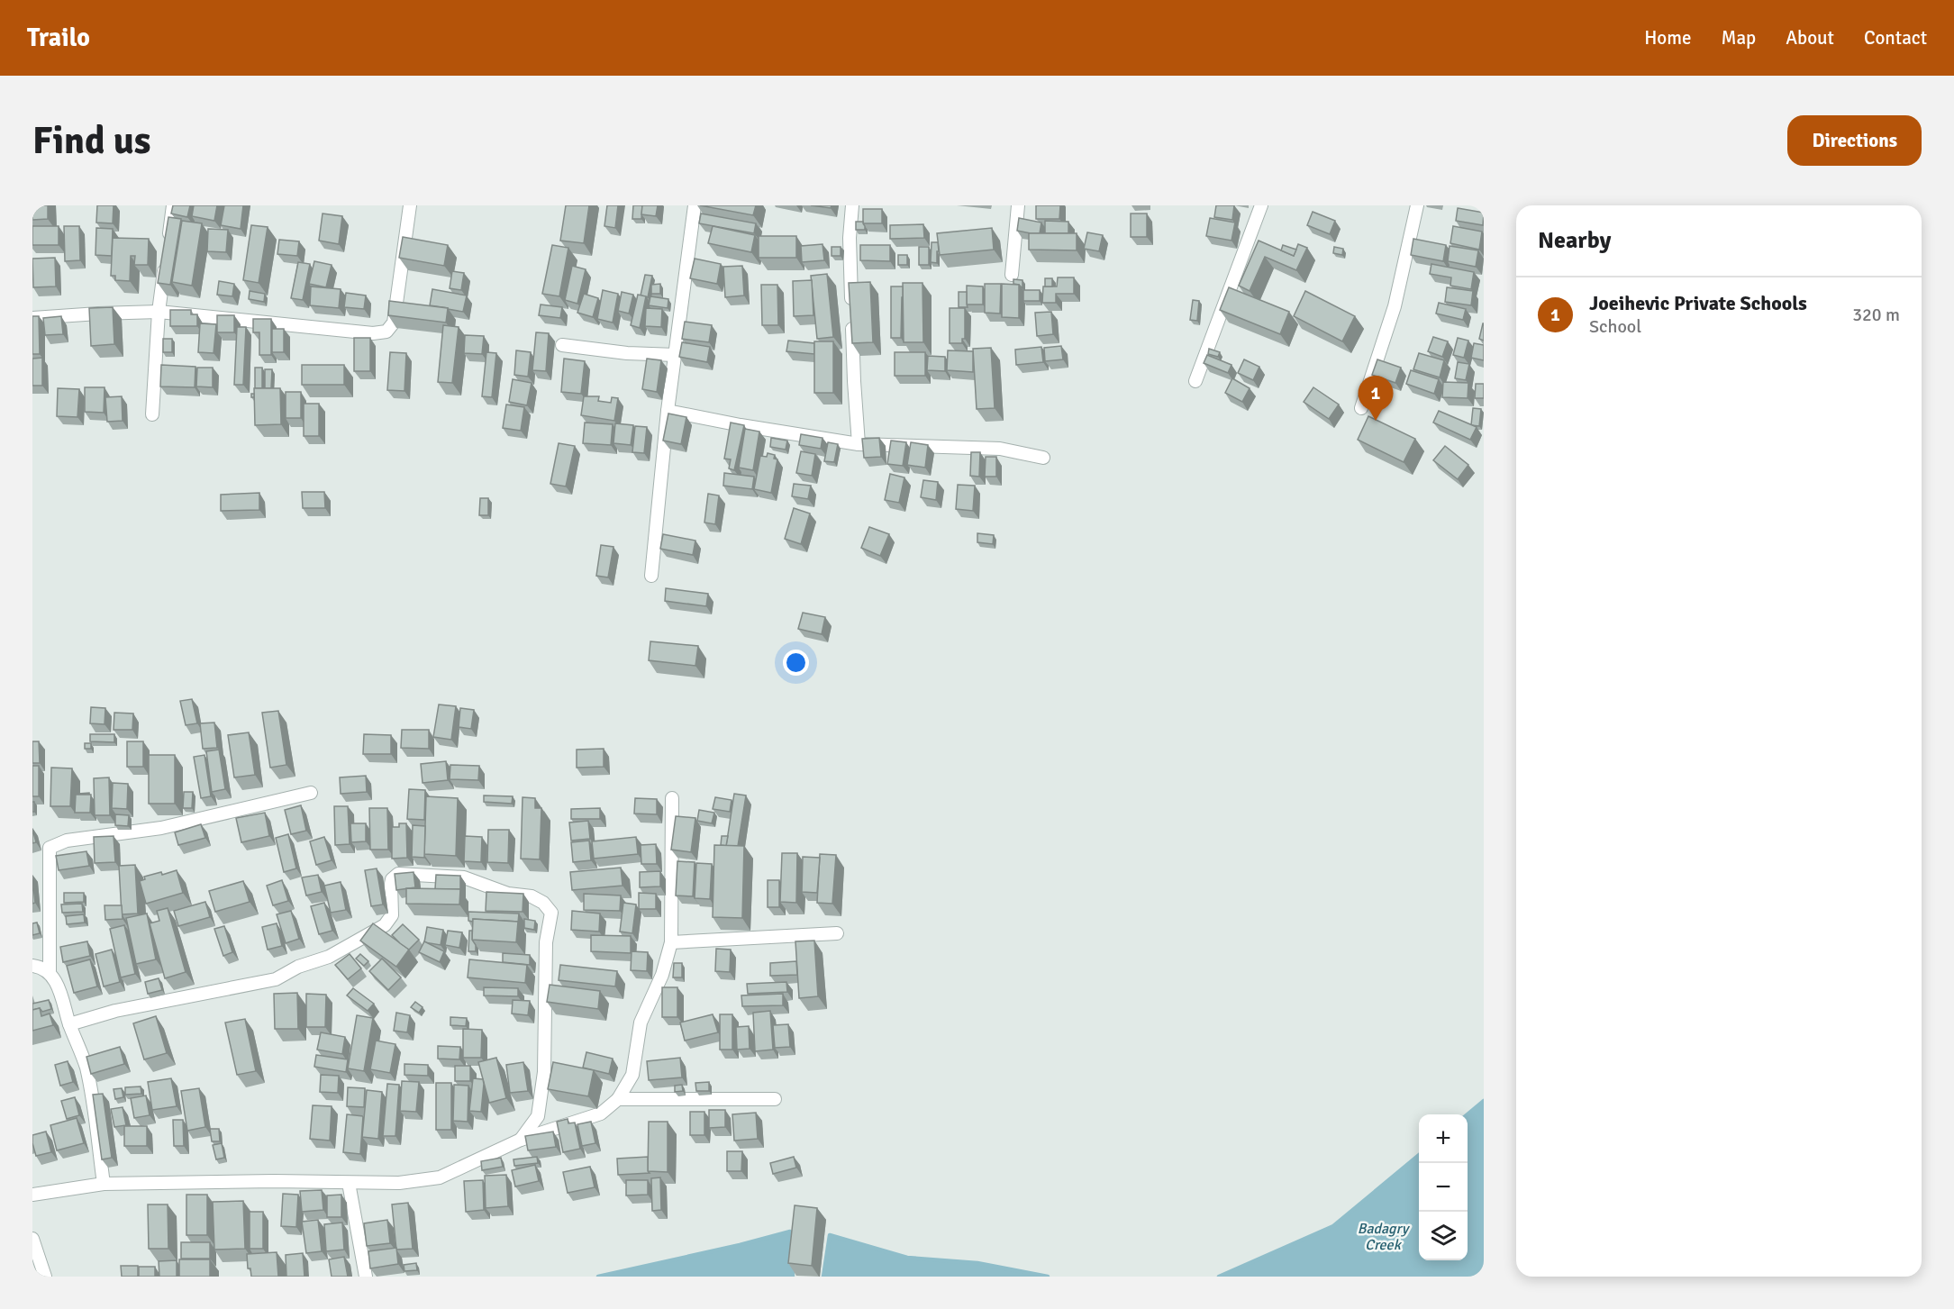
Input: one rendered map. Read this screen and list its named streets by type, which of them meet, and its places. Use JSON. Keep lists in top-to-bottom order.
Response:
{
  "water": ["Badagry Creek"],
  "page": {
    "header": "Trailo",
    "nav": [
      "Home",
      "Map",
      "About",
      "Contact"
    ],
    "buttons": "Directions",
    "title": "Find us",
    "heading": "Nearby",
    "list": [
      {
        "mark": "1",
        "name": "Joeihevic Private Schools",
        "note": "School",
        "value": "320 m"
      }
    ],
    "pins": "1",
    "map_buttons": ["+", "−"]
  }
}
